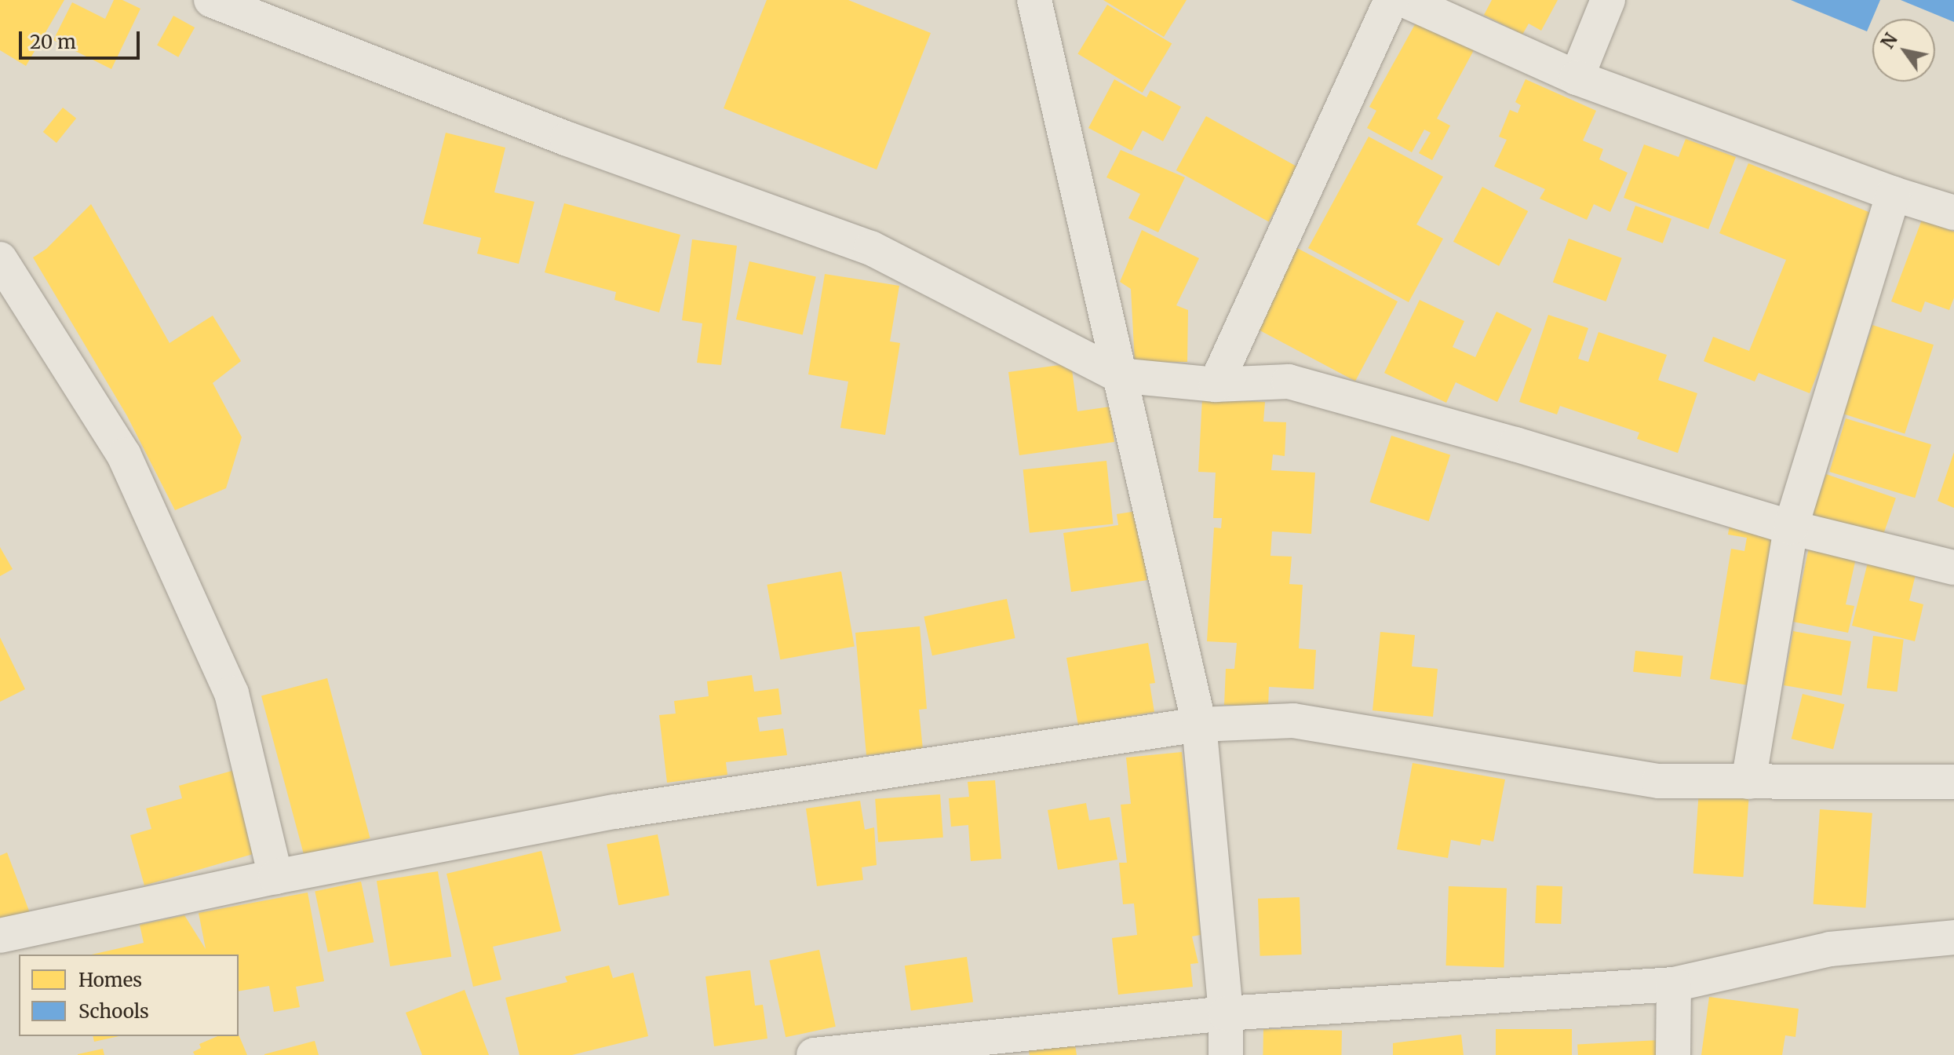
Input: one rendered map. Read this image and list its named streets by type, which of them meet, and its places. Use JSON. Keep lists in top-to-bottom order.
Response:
{
  "legend": ["Homes", "Schools"],
  "scale_bar": "20 m",
  "north": "top left"
}
